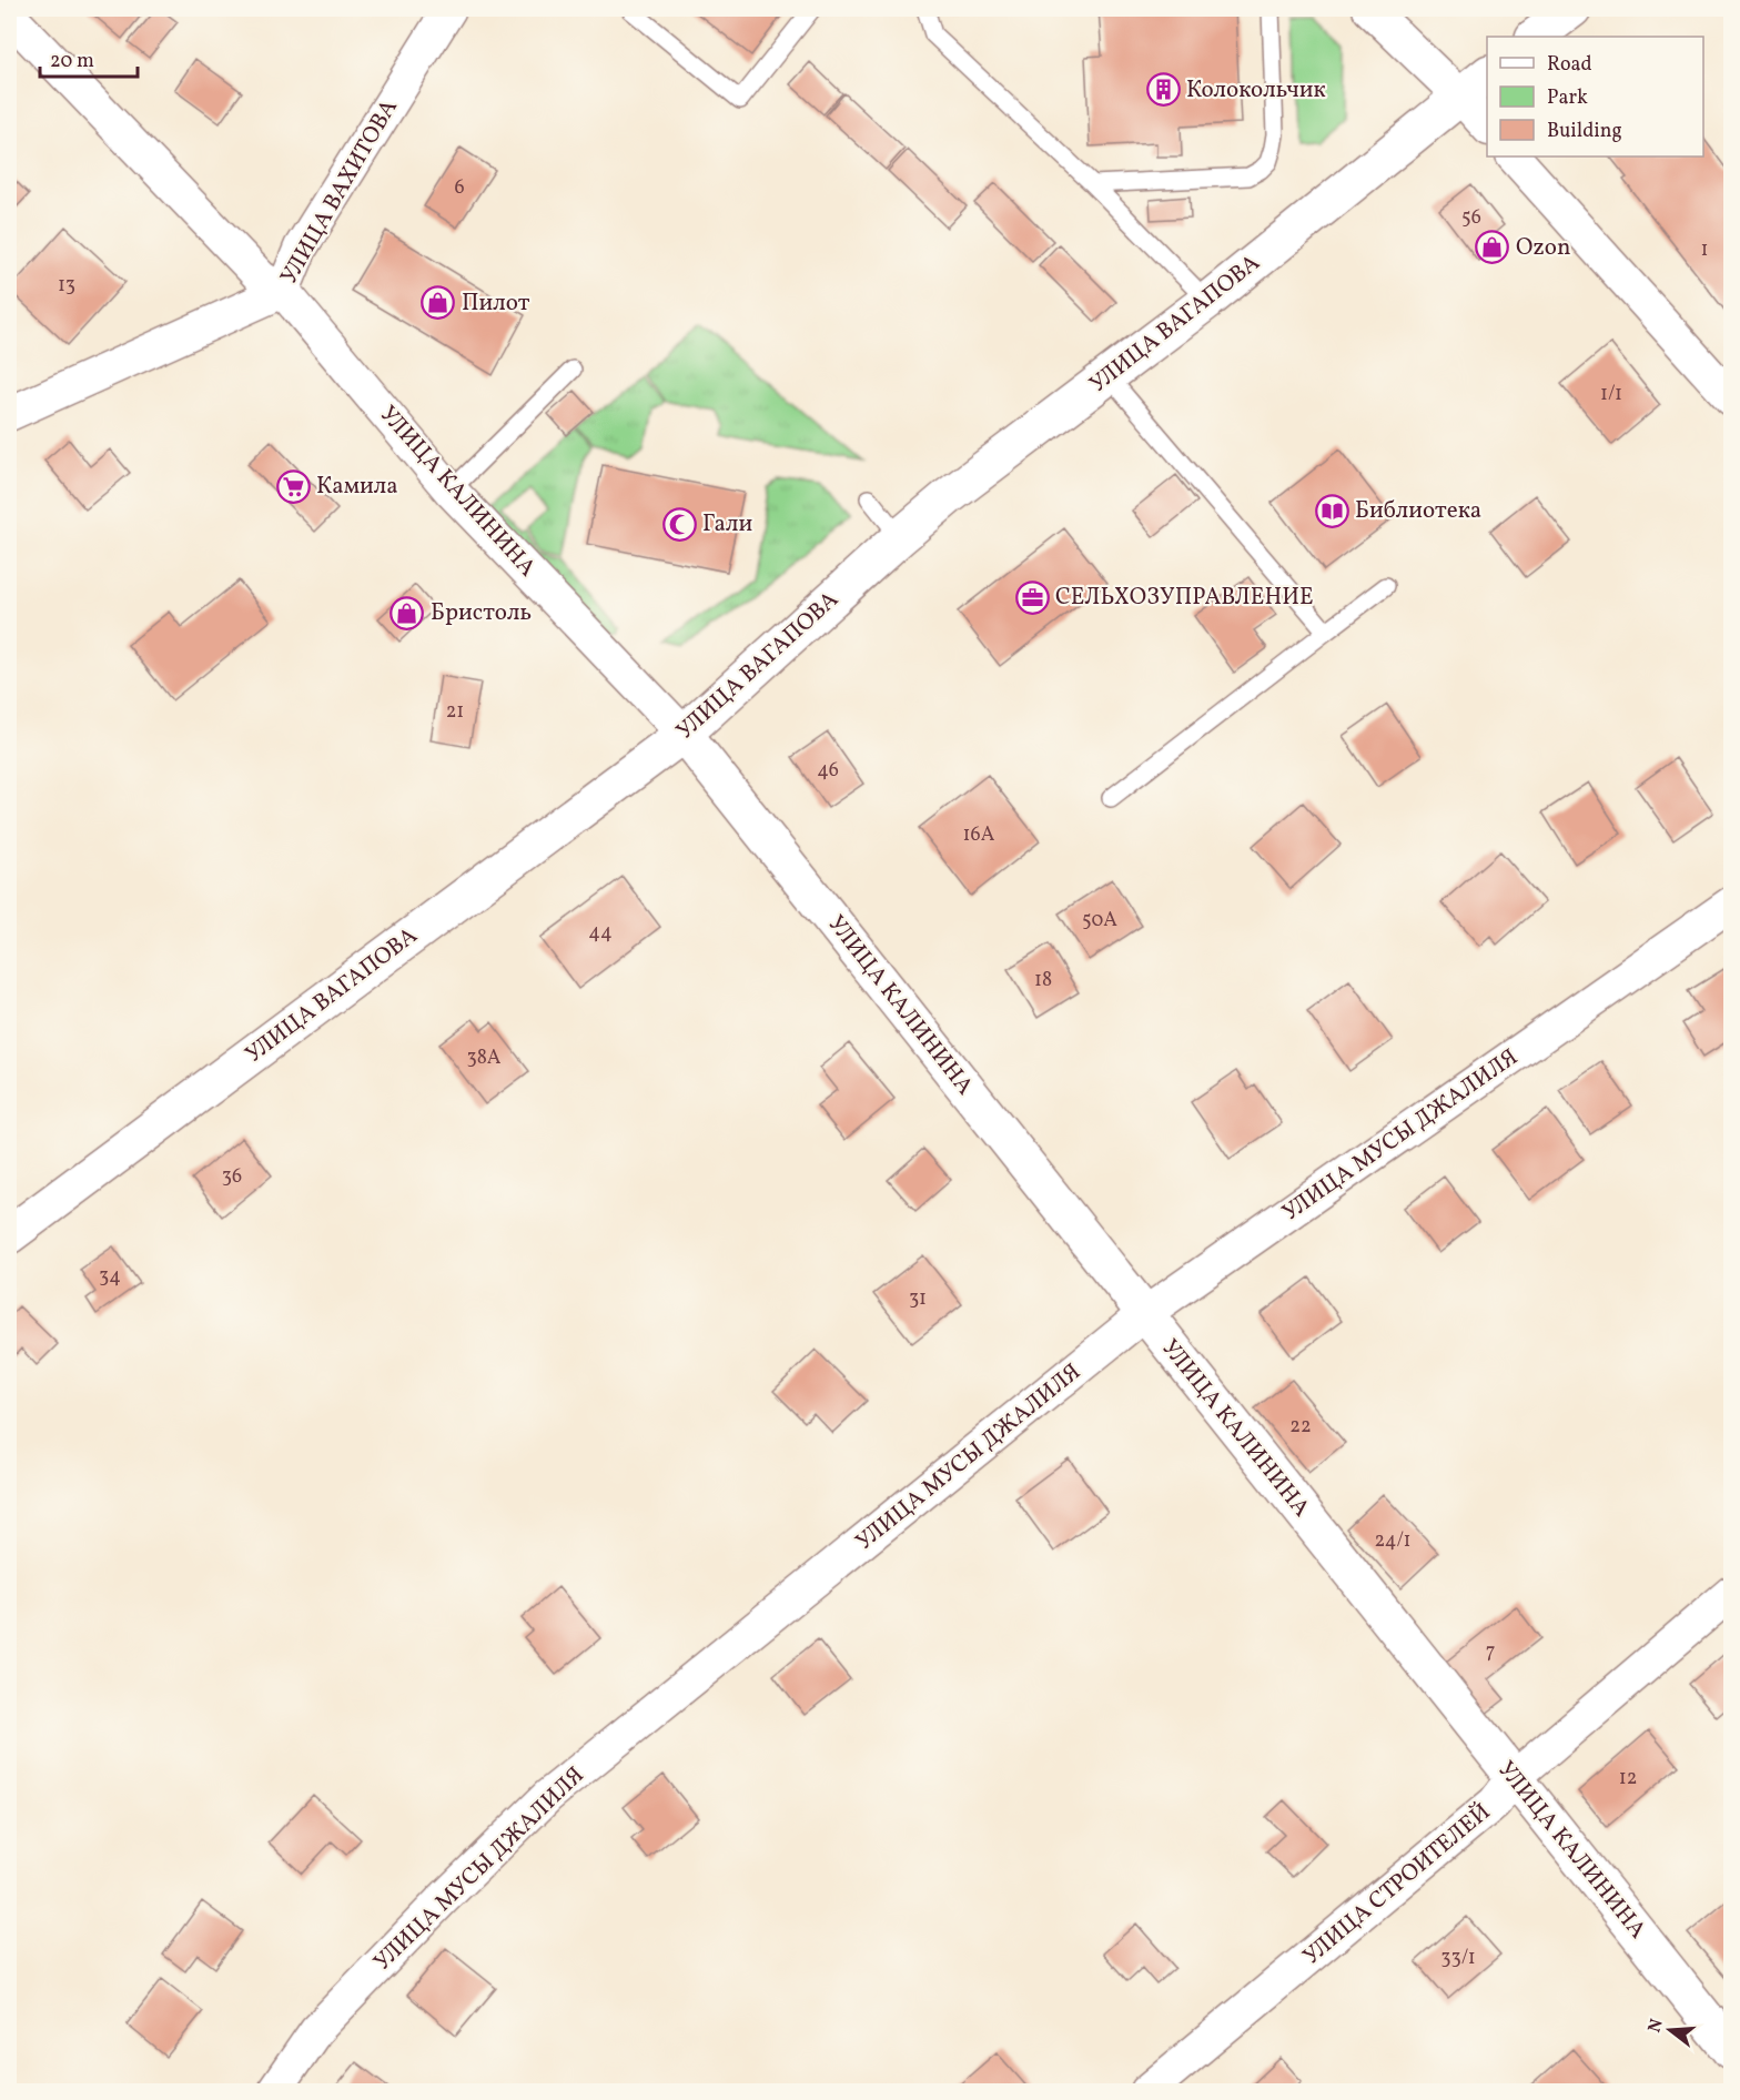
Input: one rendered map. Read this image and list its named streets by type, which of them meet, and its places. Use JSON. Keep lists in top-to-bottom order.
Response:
{
  "streets": {
    "street": [
      "УЛИЦА ВАХИТОВА",
      "УЛИЦА ВАГАПОВА",
      "УЛИЦА КАЛИНИНА",
      "УЛИЦА МУСЫ ДЖАЛИЛЯ",
      "УЛИЦА СТРОИТЕЛЕЙ"
    ]
  },
  "crossings": [
    ["УЛИЦА ВАХИТОВА", "УЛИЦА КАЛИНИНА"],
    ["УЛИЦА ВАГАПОВА", "УЛИЦА КАЛИНИНА"],
    ["УЛИЦА КАЛИНИНА", "УЛИЦА МУСЫ ДЖАЛИЛЯ"],
    ["УЛИЦА КАЛИНИНА", "УЛИЦА СТРОИТЕЛЕЙ"]
  ],
  "places": {
    "building": ["Колокольчик"],
    "shop": ["Ozon", "Пилот", "Бристоль"],
    "supermarket": ["Камила"],
    "library": ["Библиотека"],
    "mosque": ["Гали"],
    "office": ["СЕЛЬХОЗУПРАВЛЕНИЕ"]
  },
  "house_numbers": [
    "6",
    "56",
    "1",
    "13",
    "1/1",
    "21",
    "46",
    "16А",
    "50А",
    "44",
    "18",
    "38А",
    "36",
    "34",
    "31",
    "22",
    "24/1",
    "7",
    "12",
    "33/1"
  ],
  "legend": ["Road", "Park", "Building"],
  "scale_bar": "20 m",
  "north": "left"
}
